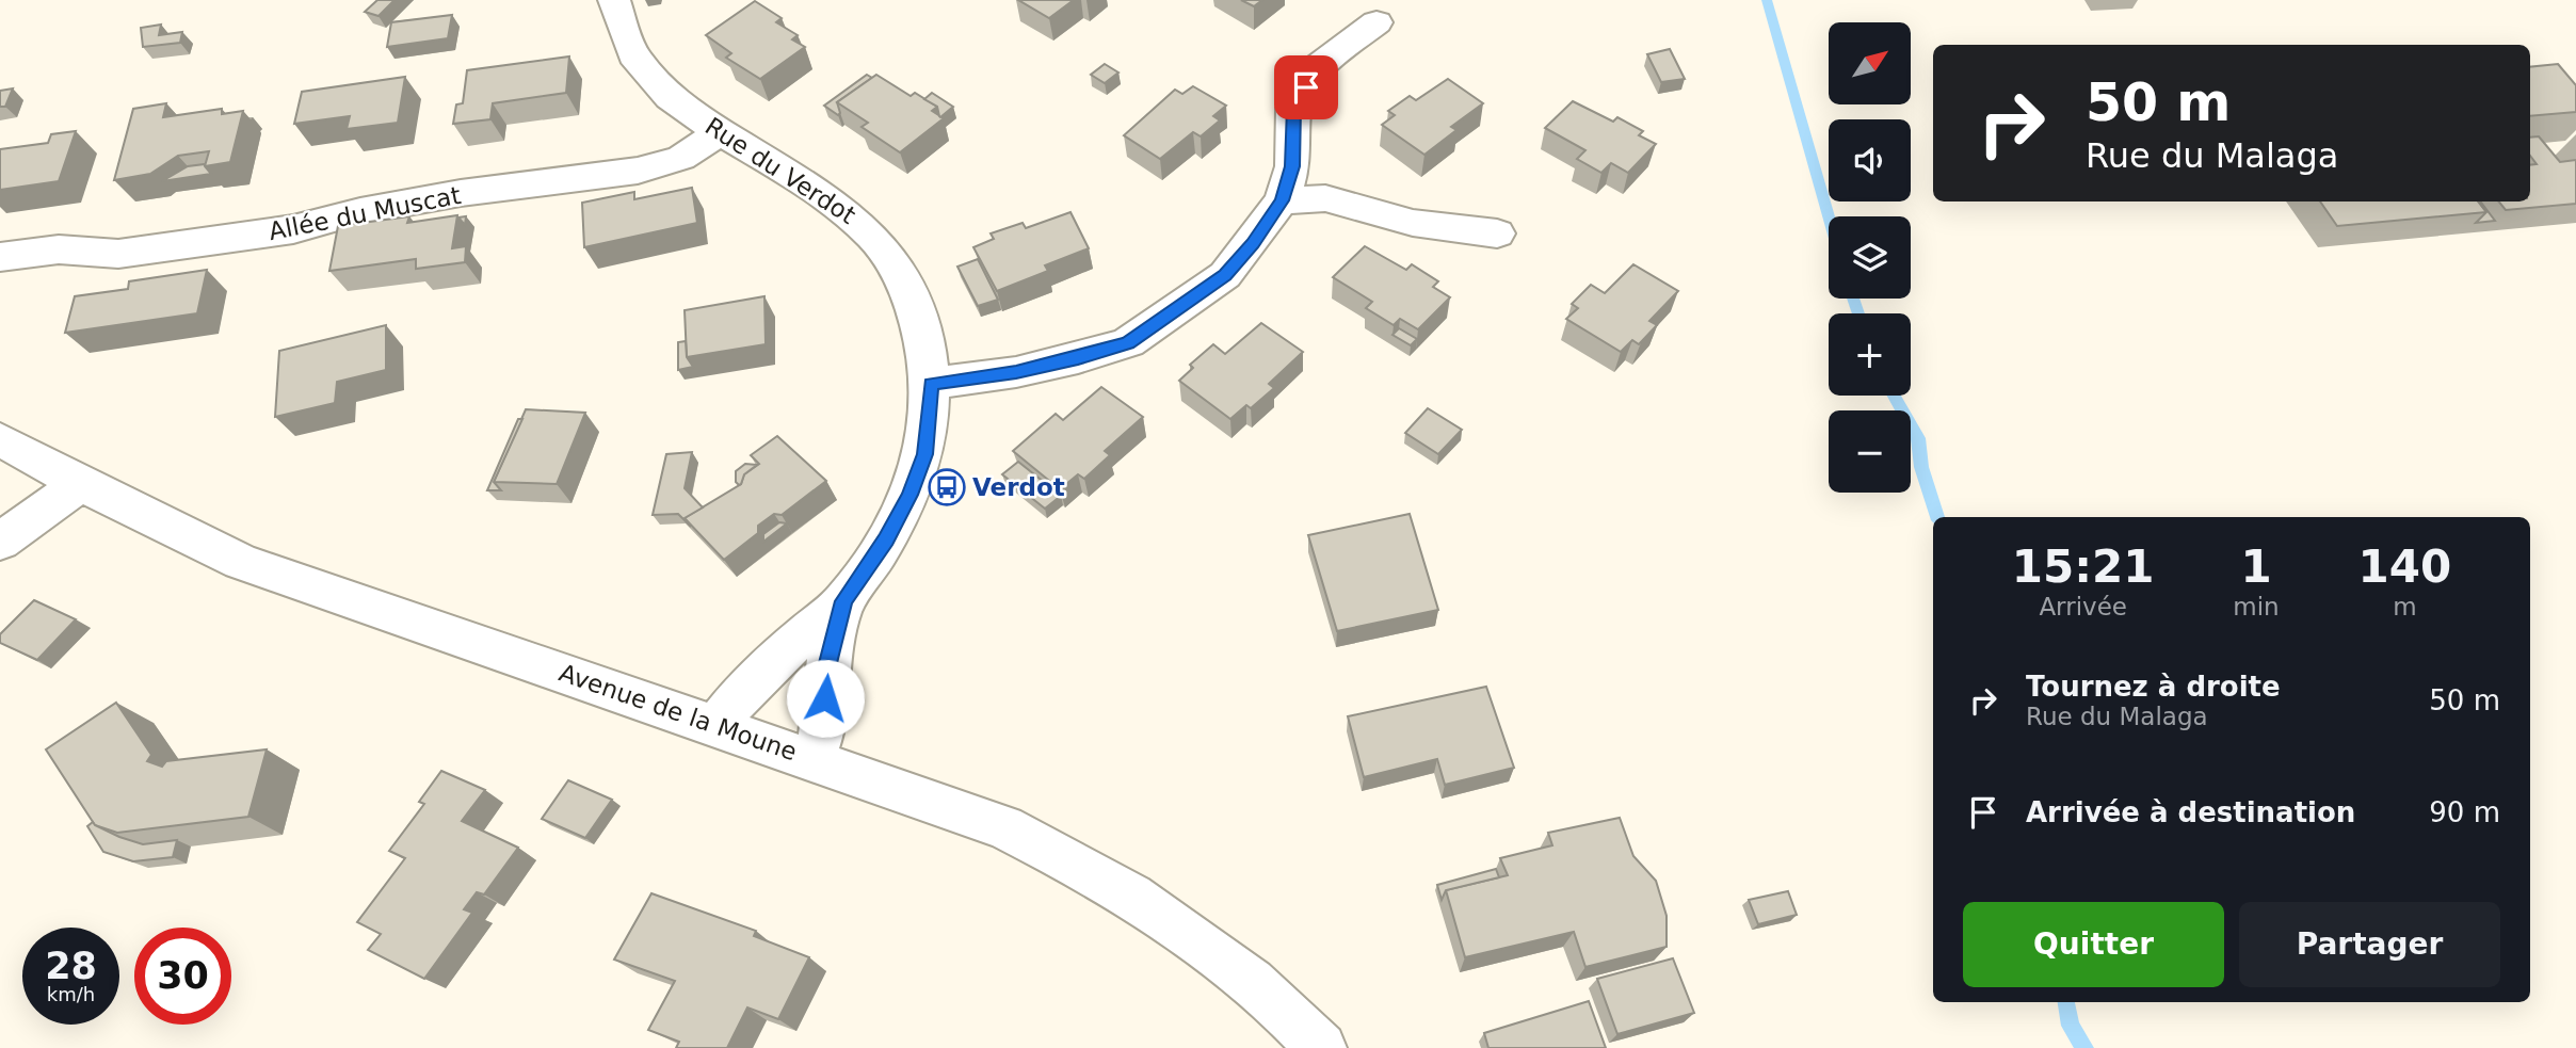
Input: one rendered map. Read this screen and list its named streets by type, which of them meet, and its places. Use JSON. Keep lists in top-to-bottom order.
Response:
{
  "streets": {
    "street": ["Rue du Verdot", "Allée du Muscat", "Avenue de la Moune"]
  },
  "crossings": [
    ["Rue du Verdot", "Allée du Muscat"],
    ["Rue du Verdot", "Avenue de la Moune"]
  ],
  "places": {
    "bus stop": ["Verdot"]
  },
  "north": "top right",
  "page": {
    "map_buttons": ["+", "−"],
    "turn": ["50 m", "Rue du Malaga"],
    "eta": [
      "15:21",
      "Arrivée",
      "1",
      "min",
      "140",
      "m"
    ],
    "list": [
      {
        "name": "Tournez à droite",
        "note": "Rue du Malaga",
        "value": "50 m"
      },
      {
        "name": "Arrivée à destination",
        "value": "90 m"
      }
    ],
    "buttons": ["Quitter", "Partager"],
    "speed": "28 km/h",
    "limit": "30"
  }
}
